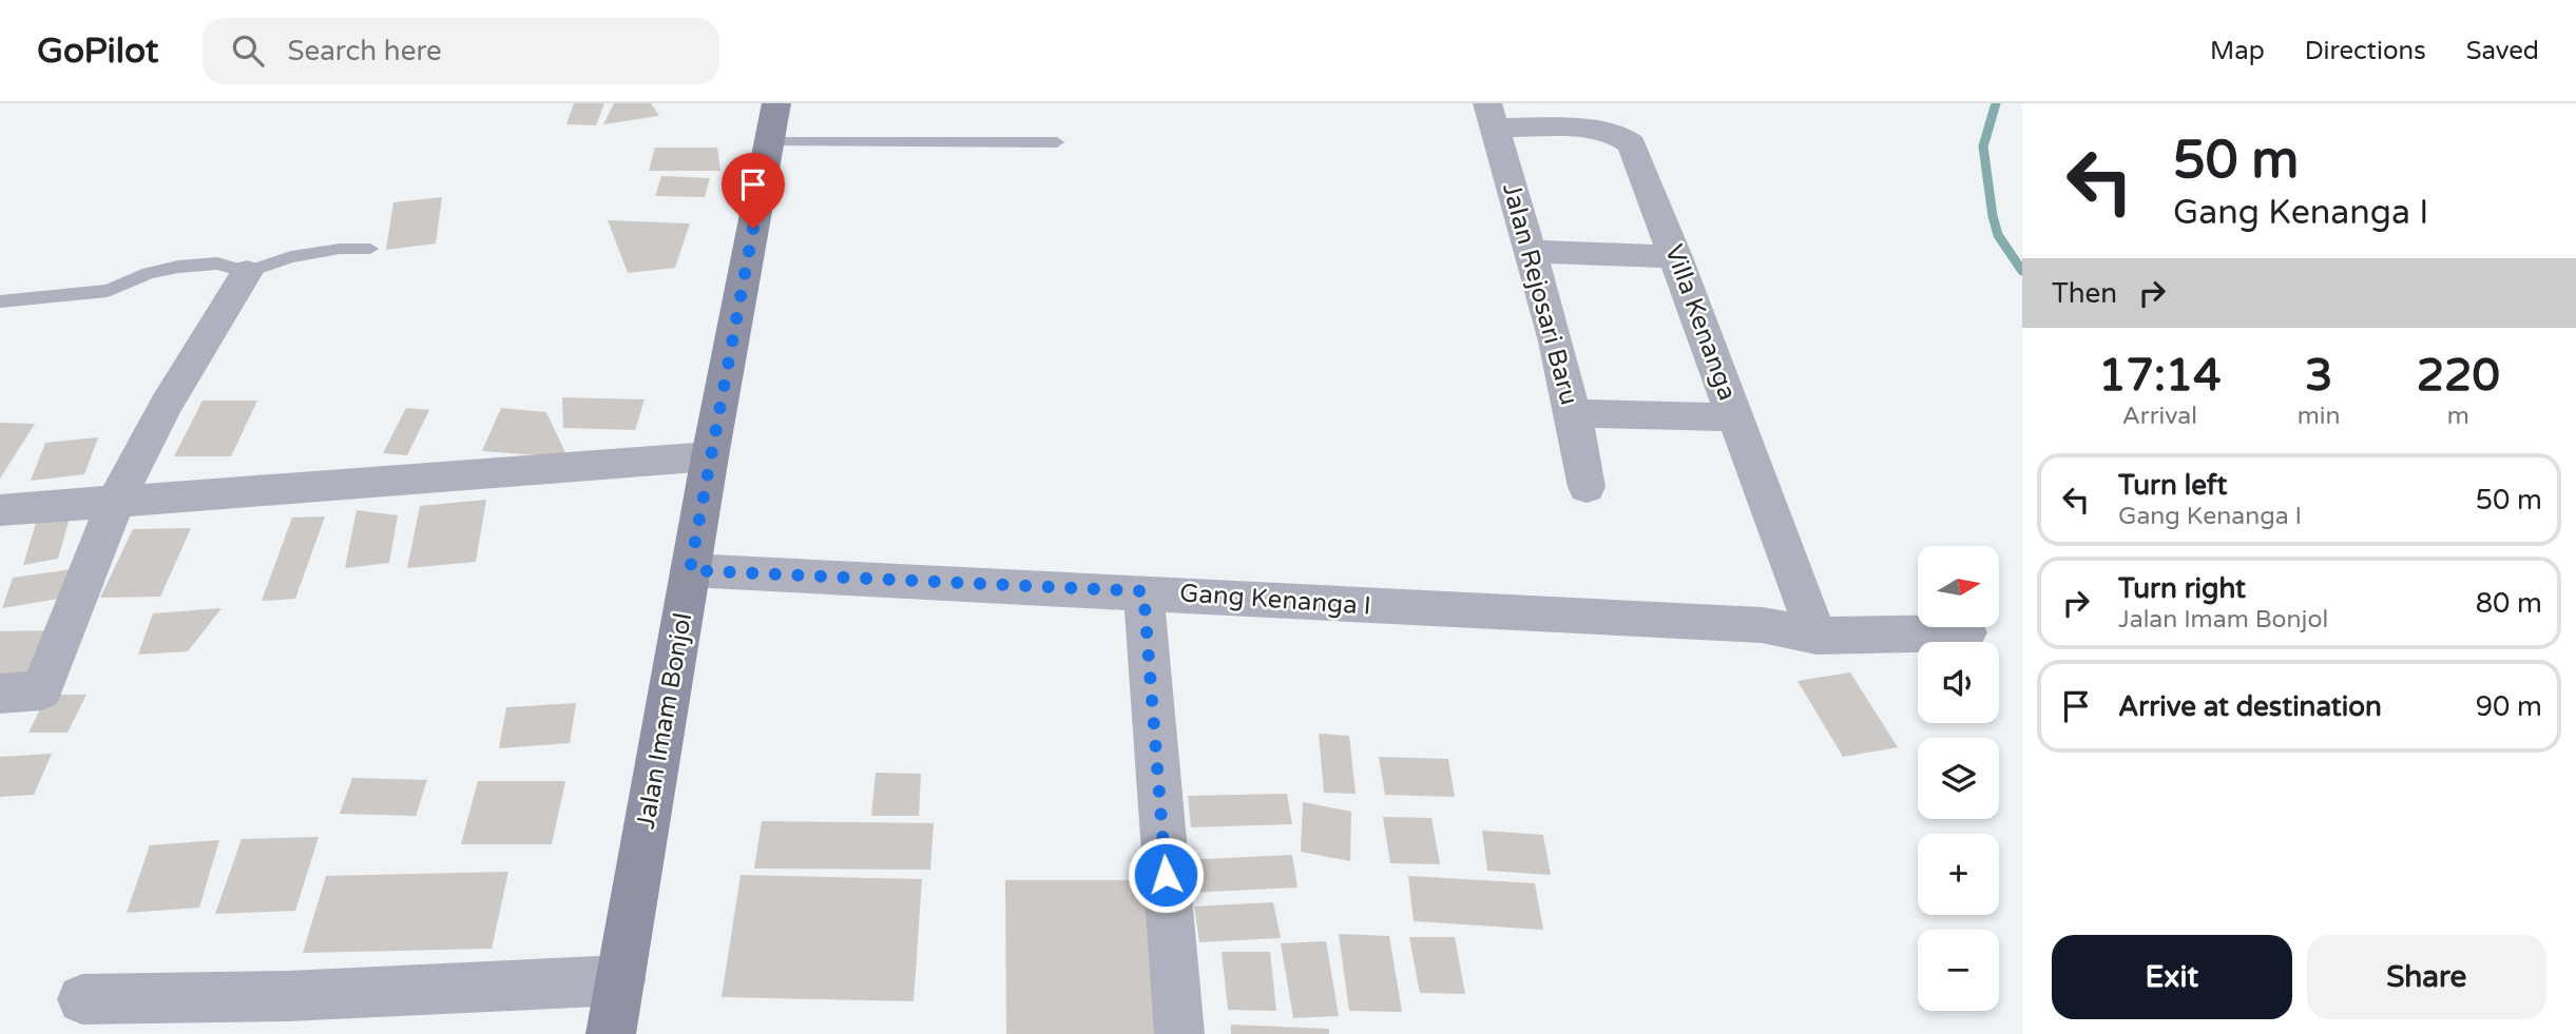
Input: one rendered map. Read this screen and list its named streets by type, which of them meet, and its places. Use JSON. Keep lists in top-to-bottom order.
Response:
{
  "streets": {
    "main road": ["Jalan Imam Bonjol"],
    "street": ["Jalan Rejosari Baru", "Villa Kenanga", "Gang Kenanga I"]
  },
  "crossings": [
    ["Jalan Rejosari Baru", "Villa Kenanga"],
    ["Villa Kenanga", "Gang Kenanga I"],
    ["Gang Kenanga I", "Jalan Imam Bonjol"]
  ],
  "north": "right",
  "page": {
    "header": "GoPilot",
    "search": "Search here",
    "nav": ["Map", "Directions", "Saved"],
    "turn": ["50 m", "Gang Kenanga I"],
    "then": "Then",
    "eta": [
      "17:14",
      "Arrival",
      "3",
      "min",
      "220",
      "m"
    ],
    "list": [
      {
        "name": "Turn left",
        "note": "Gang Kenanga I",
        "value": "50 m"
      },
      {
        "name": "Turn right",
        "note": "Jalan Imam Bonjol",
        "value": "80 m"
      },
      {
        "name": "Arrive at destination",
        "value": "90 m"
      }
    ],
    "map_buttons": ["+", "−"],
    "buttons": ["Exit", "Share"]
  }
}
